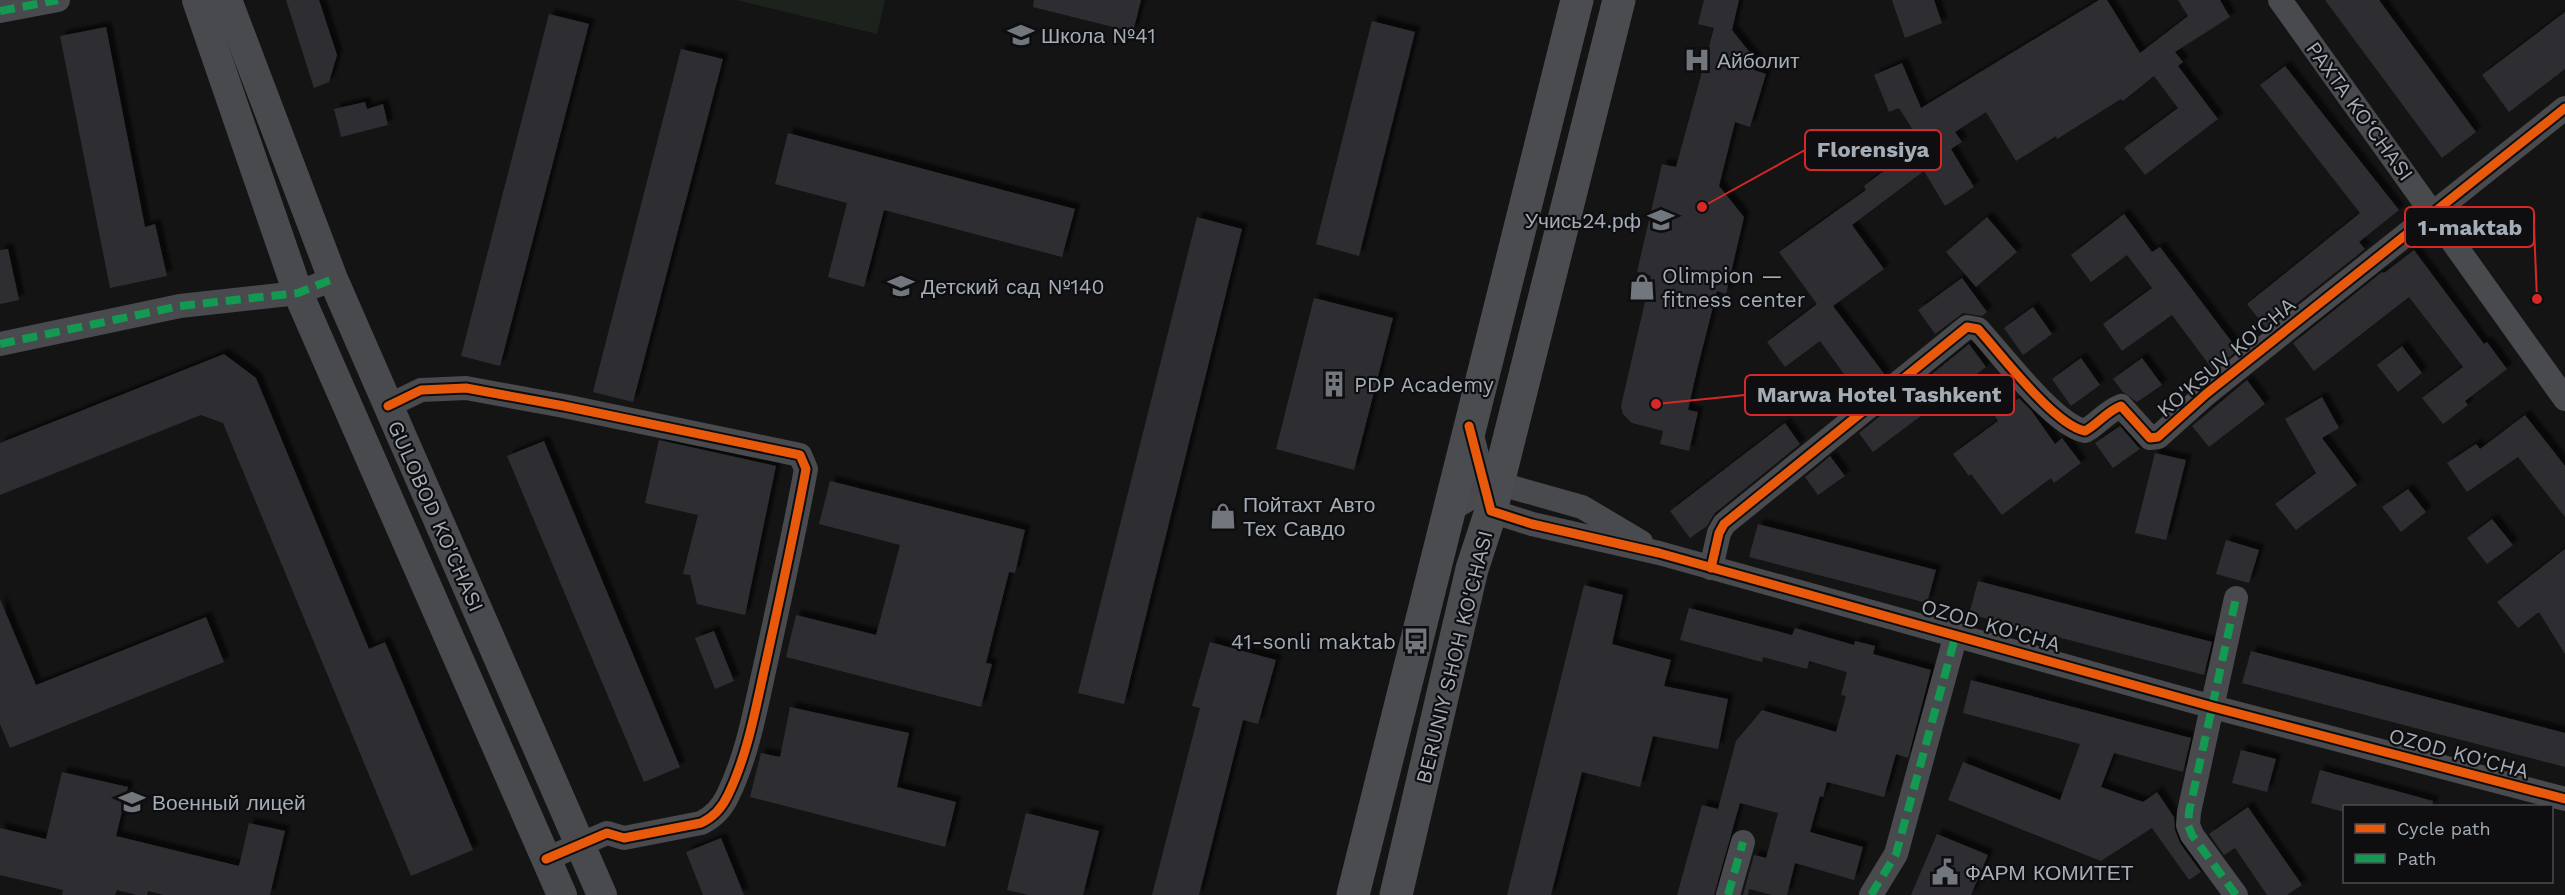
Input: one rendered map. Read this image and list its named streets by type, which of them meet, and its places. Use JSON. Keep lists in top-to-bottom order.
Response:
{
  "streets": {
    "main road": ["BERUNIY SHOH KO'CHASI"],
    "street": [
      "PAXTA KO‘CHASI",
      "KO'KSUV KO'CHA",
      "GULOBOD KO'CHASI",
      "OZOD KO'CHA"
    ]
  },
  "crossings": [
    ["PAXTA KO‘CHASI", "KO'KSUV KO'CHA"],
    ["KO'KSUV KO'CHA", "OZOD KO'CHA"],
    ["OZOD KO'CHA", "BERUNIY SHOH KO'CHASI"]
  ],
  "places": {
    "school or university": [
      "Школа №41",
      "Учись24.рф",
      "Детский сад №140",
      "Военный лицей"
    ],
    "hospital": ["Айболит"],
    "other": ["Florensiya", "1-maktab", "Marwa Hotel Tashkent"],
    "shop": ["Olimpion — fitness center", "Пойтахт Авто Тех Савдо"],
    "building": ["PDP Academy"],
    "bus stop": ["41-sonli maktab"],
    "public building": ["ФАРМ КОМИТЕТ"]
  },
  "legend": ["Cycle path", "Path"]
}
